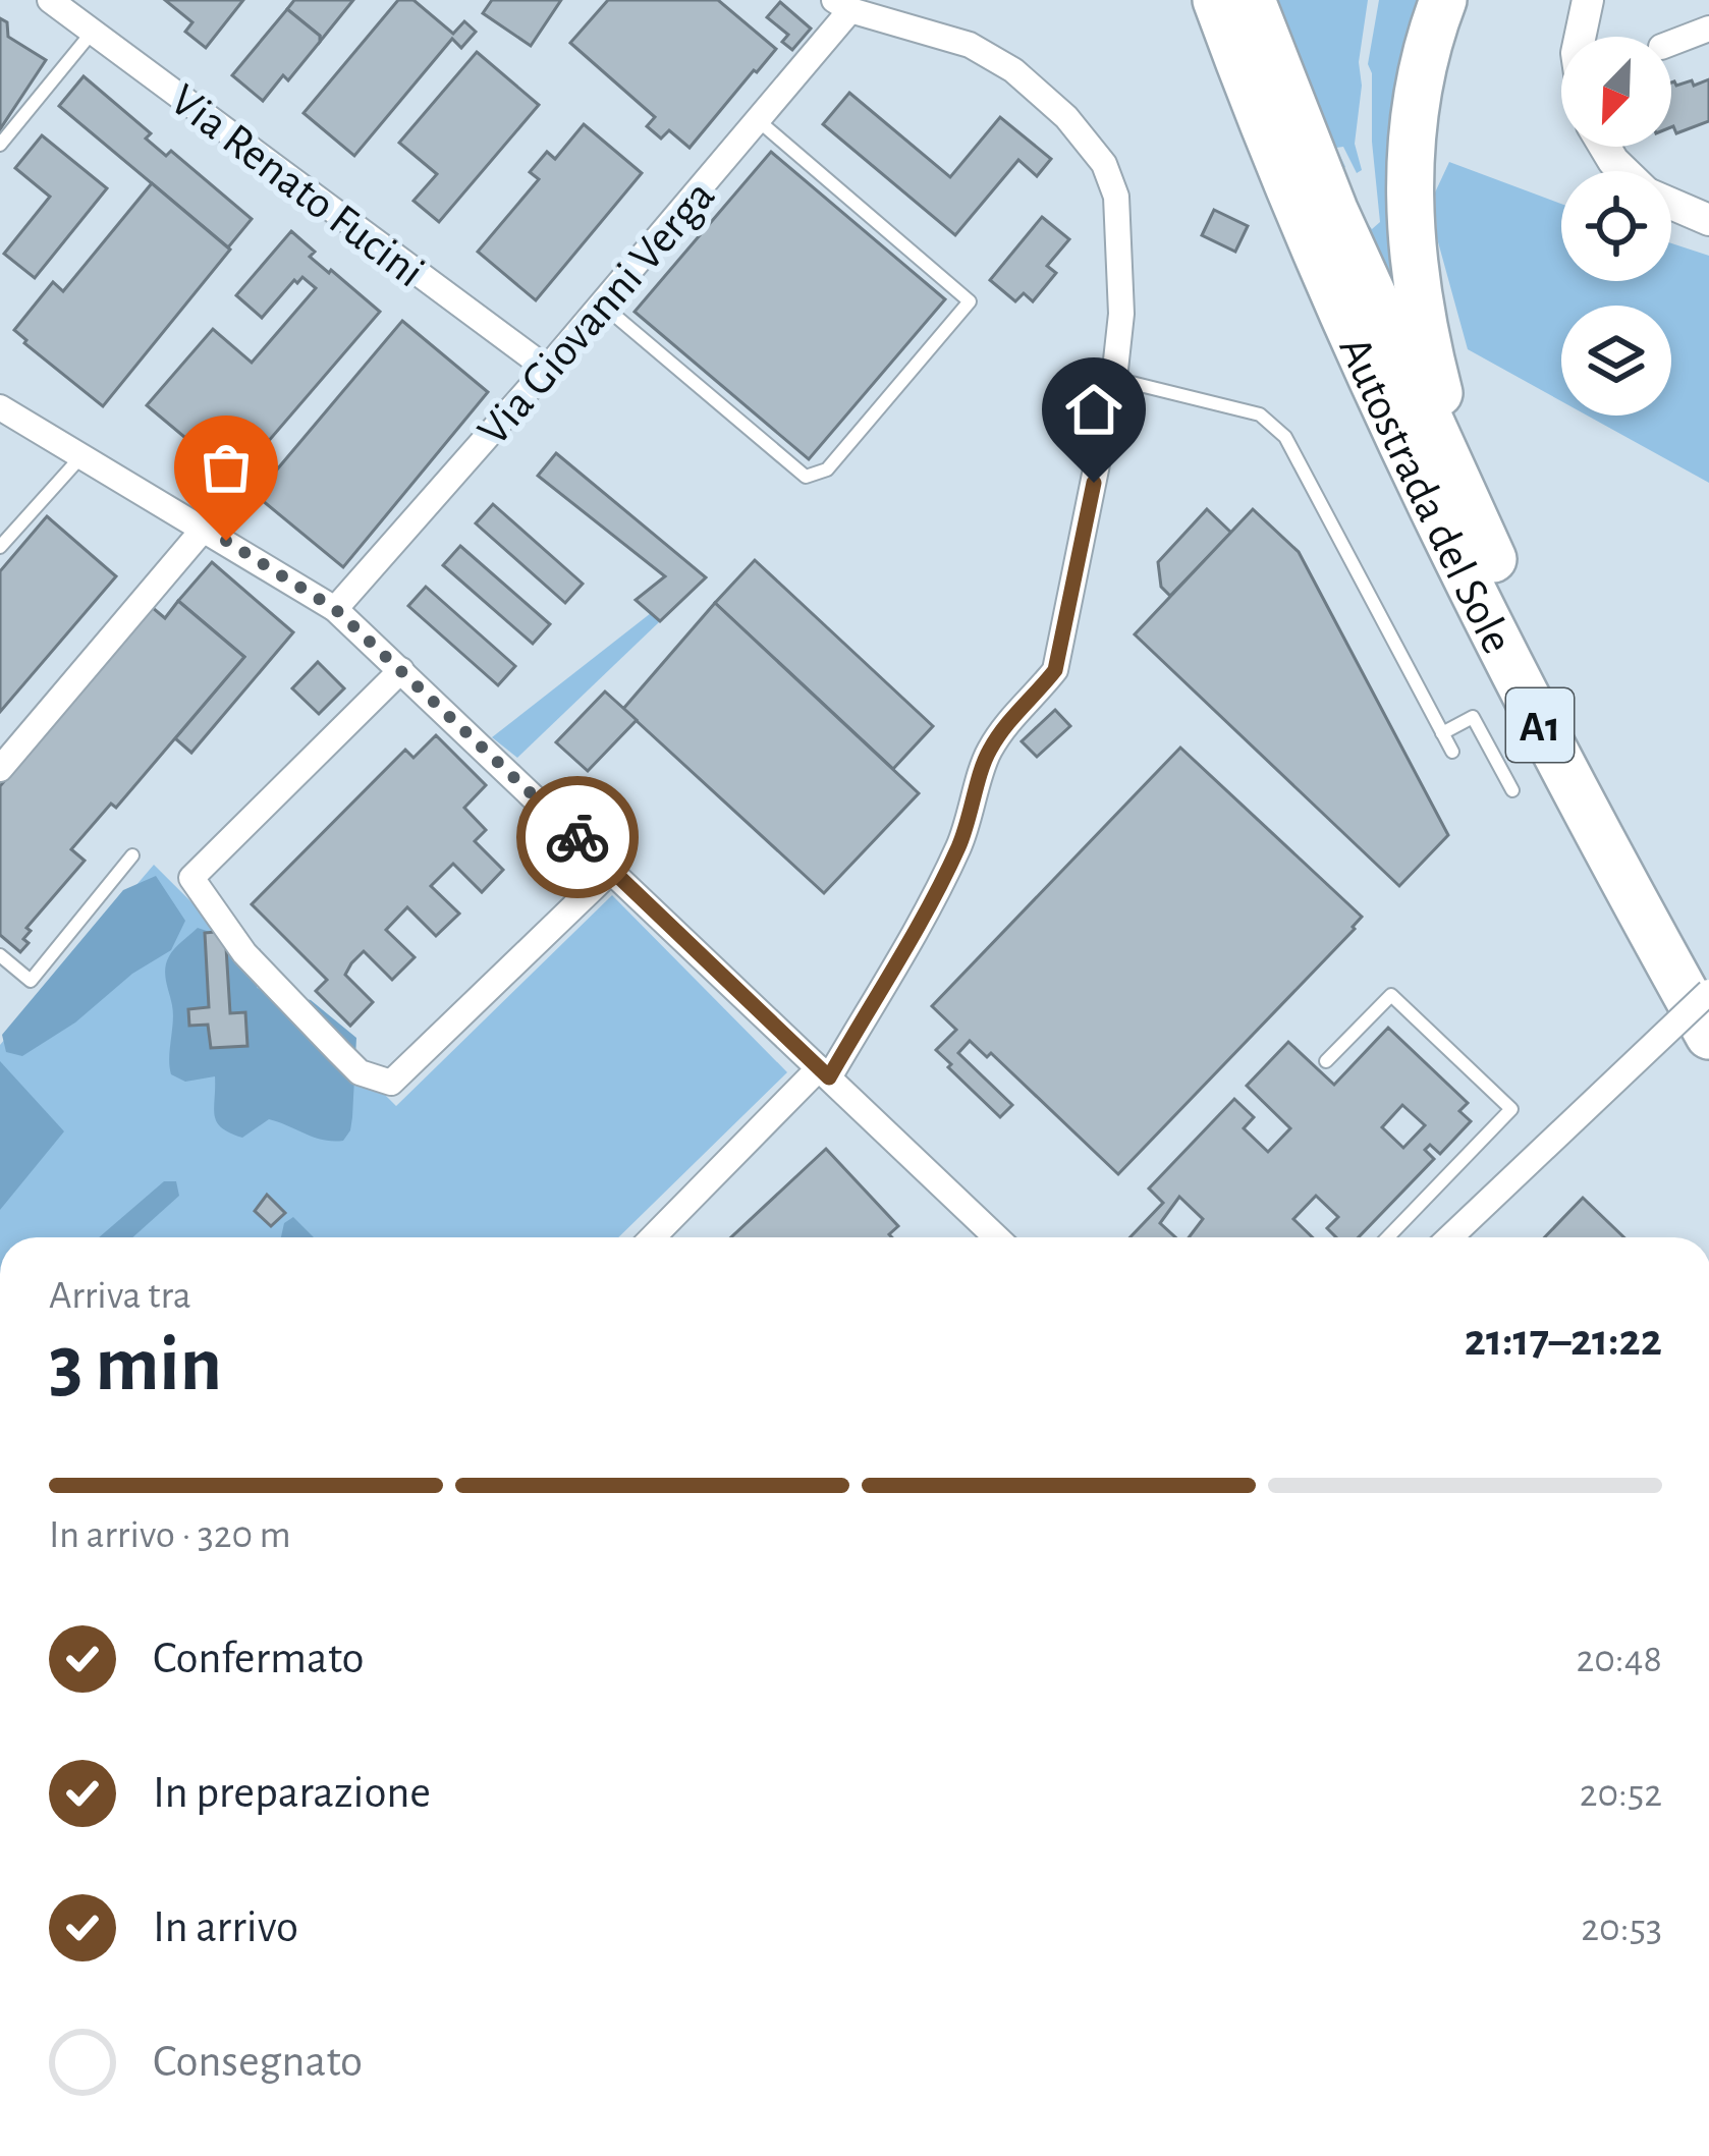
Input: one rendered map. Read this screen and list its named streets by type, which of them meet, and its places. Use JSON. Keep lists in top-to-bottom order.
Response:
{
  "streets": {
    "highway": ["Autostrada del Sole", "A1"],
    "street": ["Via Renato Fucini", "Via Giovanni Verga"]
  },
  "crossings": [
    ["Via Renato Fucini", "Via Giovanni Verga"]
  ],
  "north": "bottom left",
  "page": {
    "heading": ["3 min", "Arriva tra", "21:17–21:22"],
    "bar": "In arrivo · 320 m",
    "list": [
      ["Confermato", "20:48"],
      ["In preparazione", "20:52"],
      ["In arrivo", "20:53"],
      "Consegnato"
    ]
  }
}
